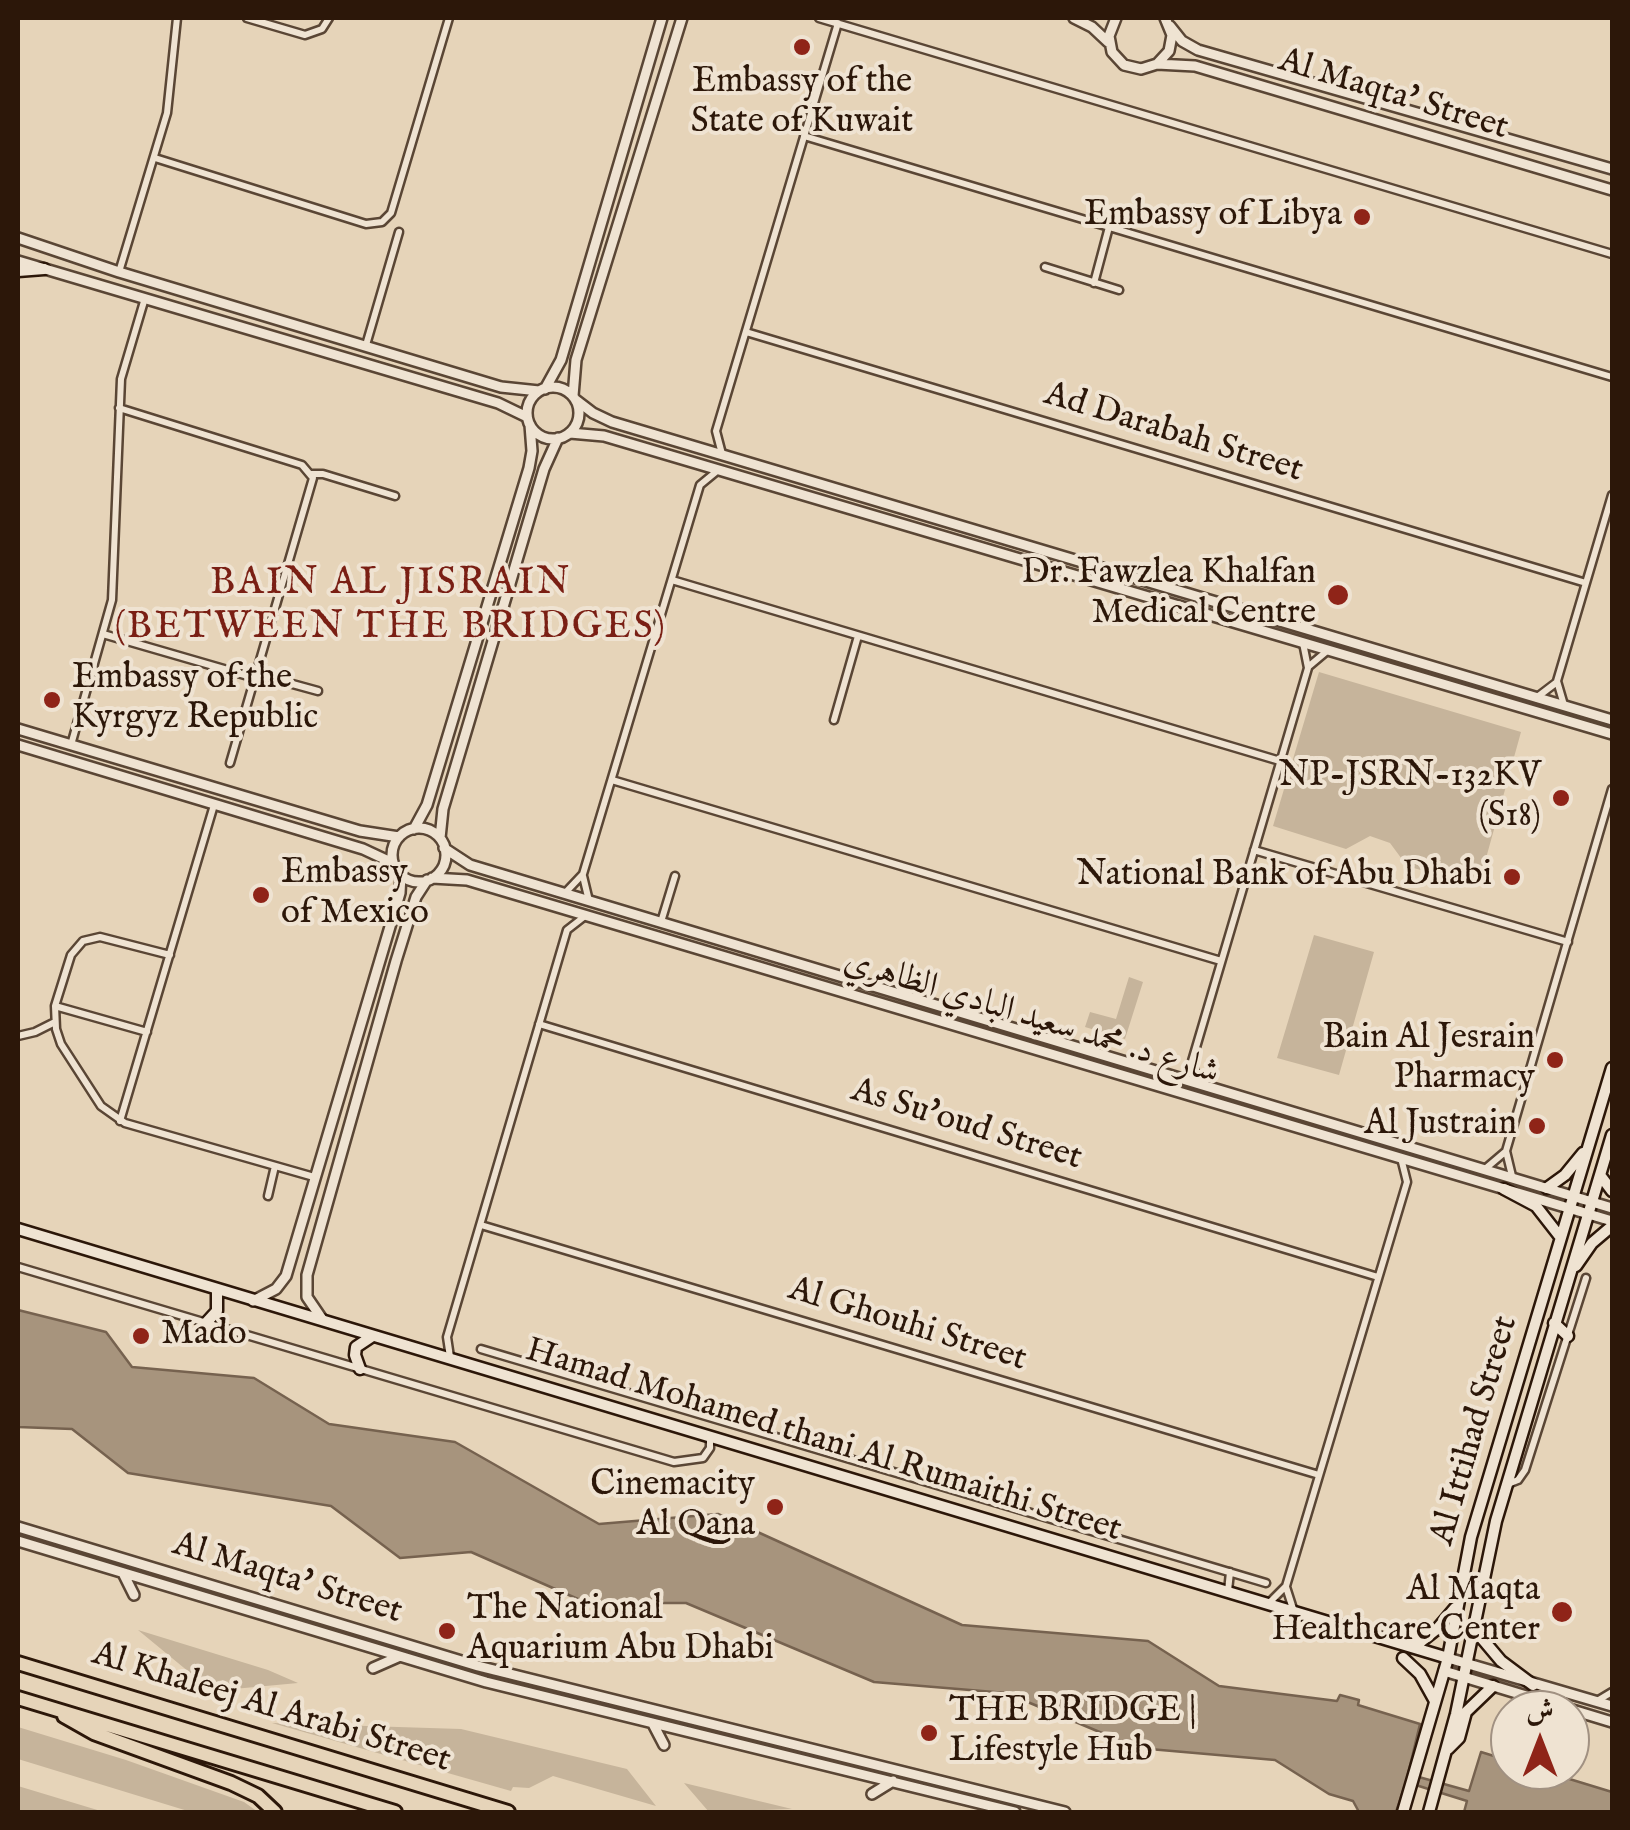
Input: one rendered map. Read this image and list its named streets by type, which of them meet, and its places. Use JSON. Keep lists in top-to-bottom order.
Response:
{
  "streets": {
    "highway": ["Al Khaleej Al Arabi Street"],
    "main road": ["Al Ittihad Street", "Hamad Mohamed thani Al Rumaithi Street"],
    "street": [
      "Al Maqta' Street",
      "Ad Darabah Street",
      "شارع د. محمد سعيد البادي الظاهري",
      "As Su'oud Street",
      "Al Ghouhi Street"
    ]
  },
  "crossings": [
    ["شارع د. محمد سعيد البادي الظاهري", "Al Ittihad Street"],
    ["Al Ittihad Street", "Hamad Mohamed thani Al Rumaithi Street"]
  ],
  "districts": ["BAIN AL JISRAIN (BETWEEN THE BRIDGES)"],
  "places": [
    "Embassy of the State of Kuwait",
    "Embassy of Libya",
    "Dr. Fawzlea Khalfan Medical Centre",
    "Embassy of the Kyrgyz Republic",
    "NP-JSRN-132KV (S18)",
    "National Bank of Abu Dhabi",
    "Embassy of Mexico",
    "Bain Al Jesrain Pharmacy",
    "Al Justrain",
    "Mado",
    "Cinemacity Al Qana",
    "Al Maqta Healthcare Center",
    "The National Aquarium Abu Dhabi",
    "THE BRIDGE | Lifestyle Hub"
  ],
  "north": "top"
}
